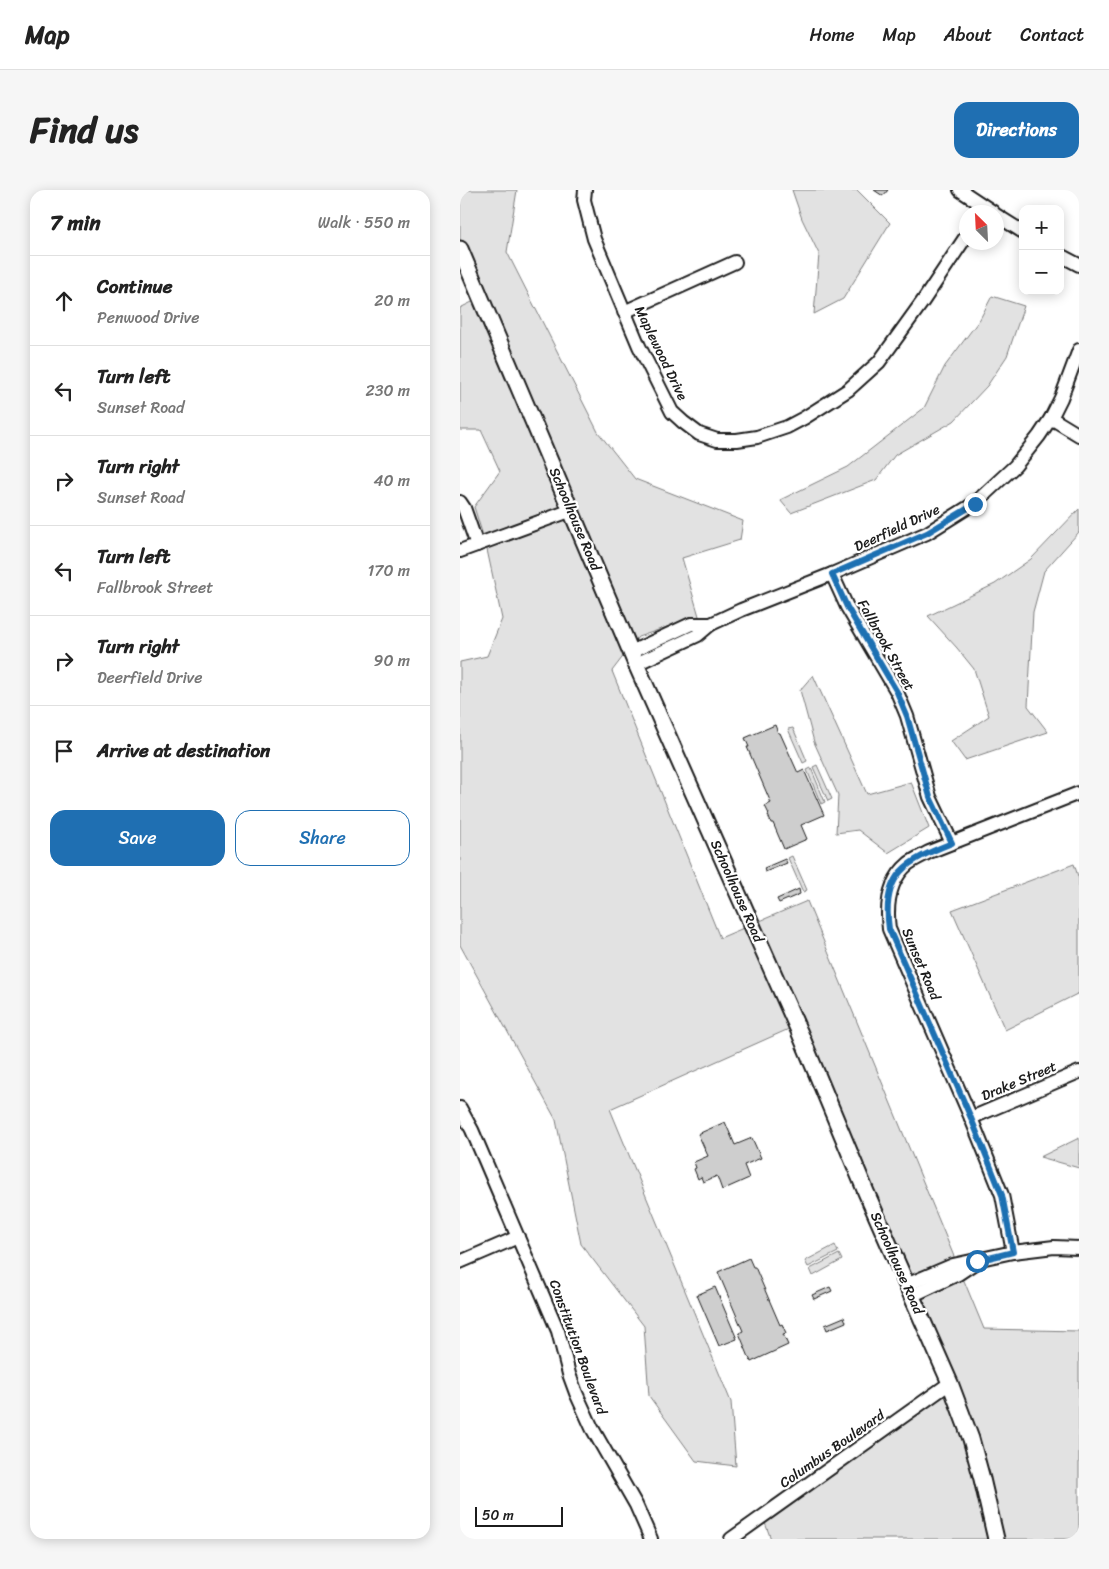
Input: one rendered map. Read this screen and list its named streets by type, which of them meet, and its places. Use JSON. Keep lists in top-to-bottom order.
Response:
{
  "streets": {
    "street": [
      "Maplewood Drive",
      "Schoolhouse Road",
      "Deerfield Drive",
      "Fallbrook Street",
      "Sunset Road",
      "Drake Street",
      "Constitution Boulevard",
      "Columbus Boulevard"
    ]
  },
  "crossings": [
    ["Schoolhouse Road", "Deerfield Drive"],
    ["Schoolhouse Road", "Columbus Boulevard"],
    ["Deerfield Drive", "Fallbrook Street"],
    ["Fallbrook Street", "Sunset Road"],
    ["Sunset Road", "Drake Street"]
  ],
  "scale_bar": "50 m",
  "north": "top left",
  "page": {
    "header": "Map",
    "nav": [
      "Home",
      "Map",
      "About",
      "Contact"
    ],
    "title": "Find us",
    "buttons": [
      "Directions",
      ["Save", "Share"]
    ],
    "heading": ["7 min", "Walk · 550 m"],
    "map_buttons": ["+", "−"],
    "list": [
      ["Continue", "Penwood Drive", "20 m"],
      ["Turn left", "Sunset Road", "230 m"],
      ["Turn right", "Sunset Road", "40 m"],
      ["Turn left", "Fallbrook Street", "170 m"],
      ["Turn right", "Deerfield Drive", "90 m"],
      "Arrive at destination"
    ],
    "scale": "50 m"
  }
}
